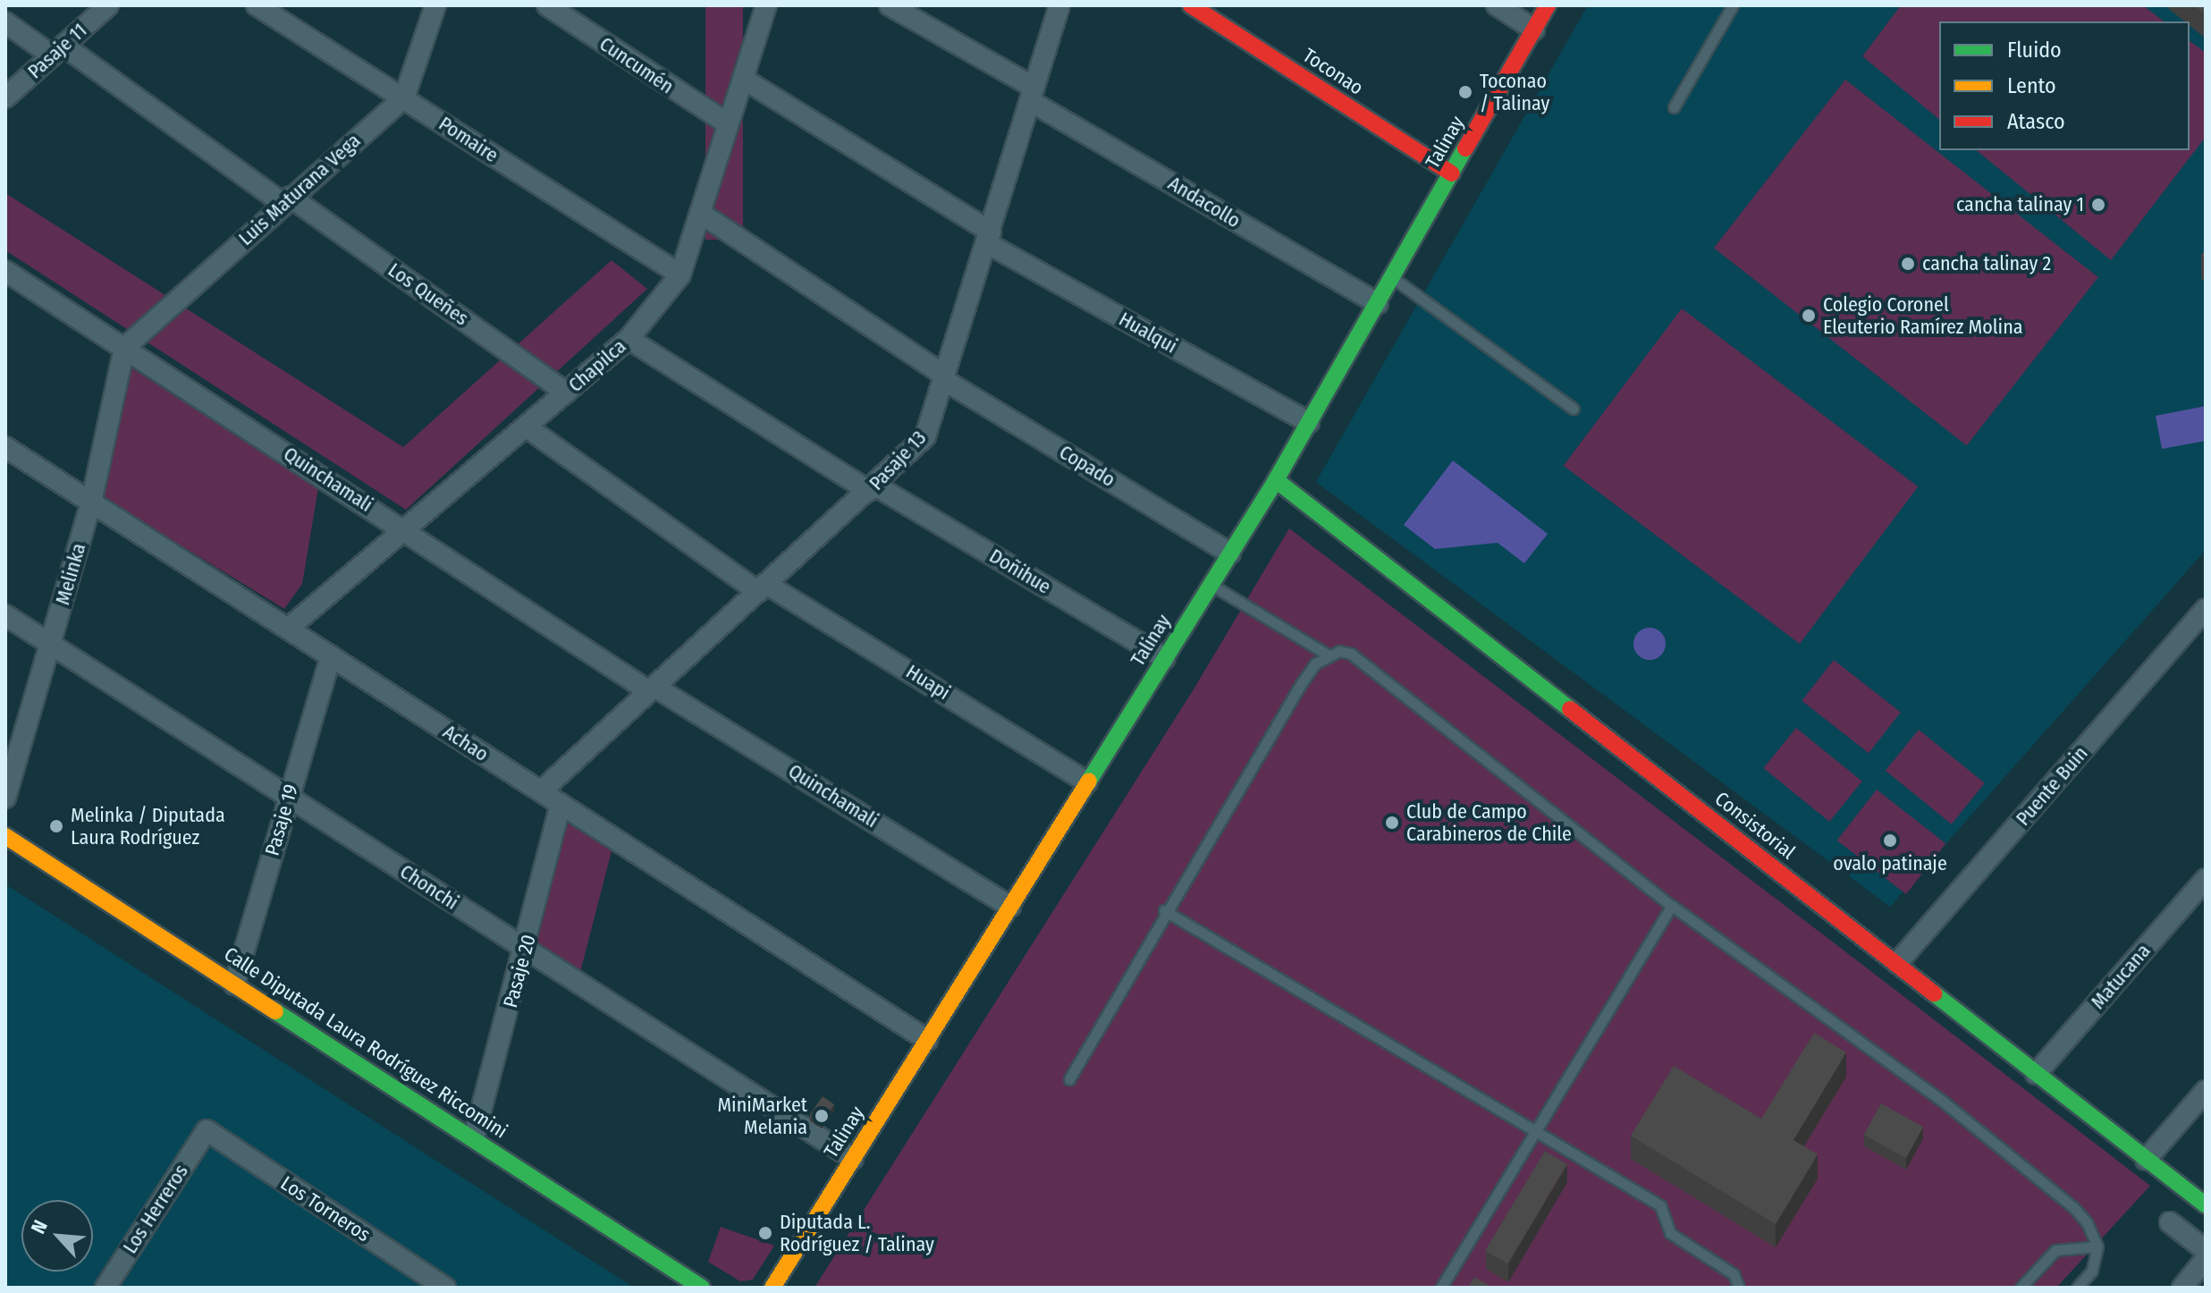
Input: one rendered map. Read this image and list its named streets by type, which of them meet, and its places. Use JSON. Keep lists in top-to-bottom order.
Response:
{
  "streets": {
    "street": [
      "Pasaje 11",
      "Cuncumén",
      "Toconao",
      "Pomaire",
      "Talinay",
      "Luis Maturana Vega",
      "Andacollo",
      "Los Queñes",
      "Hualqui",
      "Chapilca",
      "Pasaje 13",
      "Copado",
      "Quinchamali",
      "Doñihue",
      "Melinka",
      "Huapi",
      "Achao",
      "Puente Buin",
      "Pasaje 19",
      "Consistorial",
      "Chonchi",
      "Pasaje 20",
      "Matucana",
      "Calle Diputada Laura Rodríguez Riccomini",
      "Los Herreros",
      "Los Torneros"
    ]
  },
  "crossings": [
    ["Pasaje 11", "Los Queñes"],
    ["Cuncumén", "Chapilca"],
    ["Toconao", "Talinay"],
    ["Pomaire", "Luis Maturana Vega"],
    ["Pomaire", "Chapilca"],
    ["Talinay", "Andacollo"],
    ["Talinay", "Hualqui"],
    ["Talinay", "Copado"],
    ["Talinay", "Quinchamali"],
    ["Talinay", "Doñihue"],
    ["Talinay", "Huapi"],
    ["Talinay", "Achao"],
    ["Talinay", "Consistorial"],
    ["Talinay", "Chonchi"],
    ["Luis Maturana Vega", "Los Queñes"],
    ["Luis Maturana Vega", "Quinchamali"],
    ["Luis Maturana Vega", "Melinka"],
    ["Andacollo", "Pasaje 13"],
    ["Los Queñes", "Chapilca"],
    ["Hualqui", "Chapilca"],
    ["Hualqui", "Pasaje 13"],
    ["Chapilca", "Copado"],
    ["Chapilca", "Quinchamali"],
    ["Chapilca", "Doñihue"],
    ["Chapilca", "Huapi"],
    ["Chapilca", "Achao"],
    ["Pasaje 13", "Copado"],
    ["Pasaje 13", "Quinchamali"],
    ["Pasaje 13", "Doñihue"],
    ["Pasaje 13", "Huapi"],
    ["Pasaje 13", "Achao"],
    ["Quinchamali", "Melinka"],
    ["Melinka", "Achao"],
    ["Melinka", "Chonchi"],
    ["Achao", "Pasaje 19"],
    ["Achao", "Pasaje 20"],
    ["Puente Buin", "Consistorial"],
    ["Pasaje 19", "Chonchi"],
    ["Pasaje 19", "Calle Diputada Laura Rodríguez Riccomini"],
    ["Consistorial", "Matucana"],
    ["Chonchi", "Pasaje 20"],
    ["Pasaje 20", "Calle Diputada Laura Rodríguez Riccomini"],
    ["Los Herreros", "Los Torneros"]
  ],
  "places": [
    "Toconao / Talinay",
    "cancha talinay 1",
    "cancha talinay 2",
    "Colegio Coronel Eleuterio Ramírez Molina",
    "Club de Campo Carabineros de Chile",
    "Melinka / Diputada Laura Rodríguez",
    "ovalo patinaje",
    "MiniMarket Melania",
    "Diputada L. Rodríguez / Talinay"
  ],
  "legend": ["Fluido", "Lento", "Atasco"],
  "north": "top left"
}
